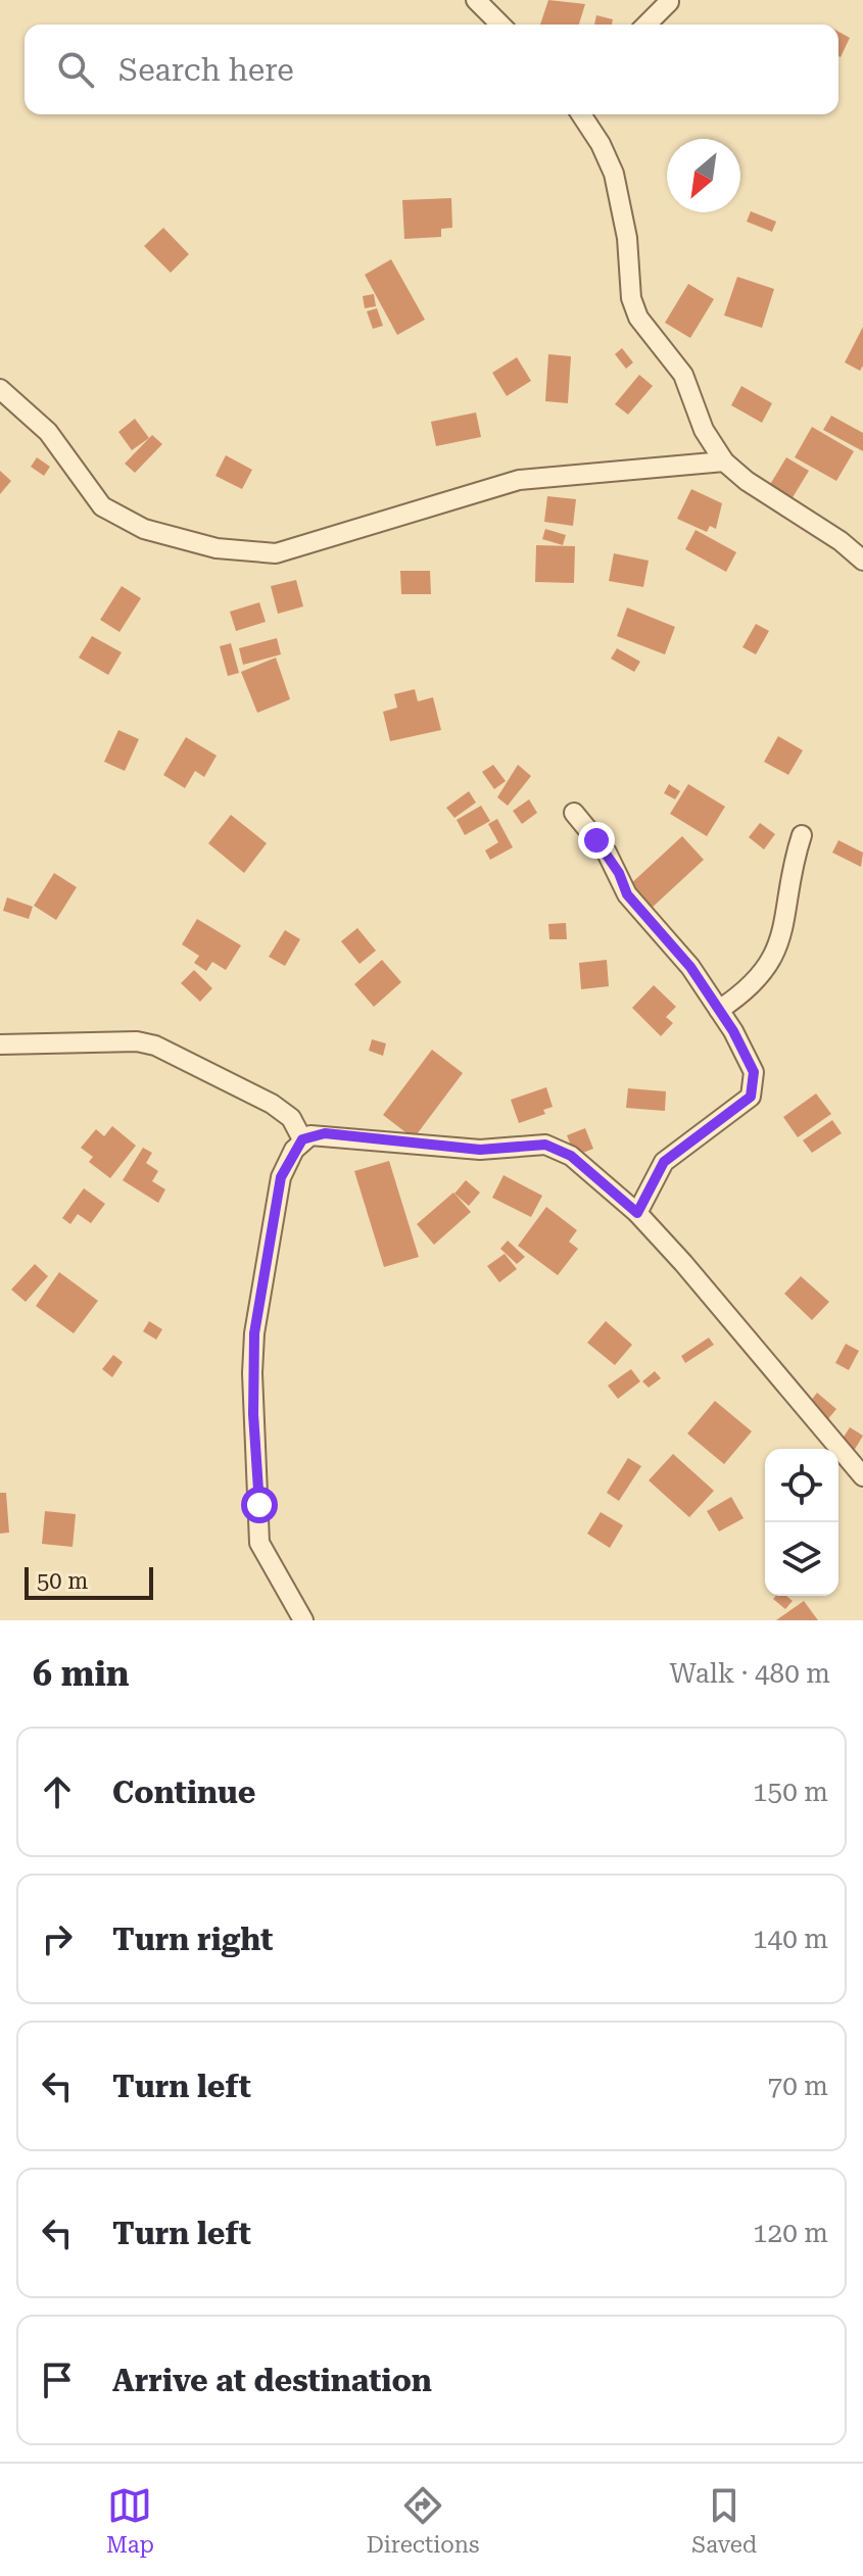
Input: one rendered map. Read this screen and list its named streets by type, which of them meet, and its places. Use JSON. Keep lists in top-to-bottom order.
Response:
{
  "scale_bar": "50 m",
  "north": "bottom left",
  "page": {
    "search": "Search here",
    "scale": "50 m",
    "heading": ["6 min", "Walk · 480 m"],
    "list": [
      ["Continue", "150 m"],
      ["Turn right", "140 m"],
      ["Turn left", "70 m"],
      ["Turn left", "120 m"],
      "Arrive at destination"
    ],
    "nav": ["Map", "Directions", "Saved"]
  }
}
